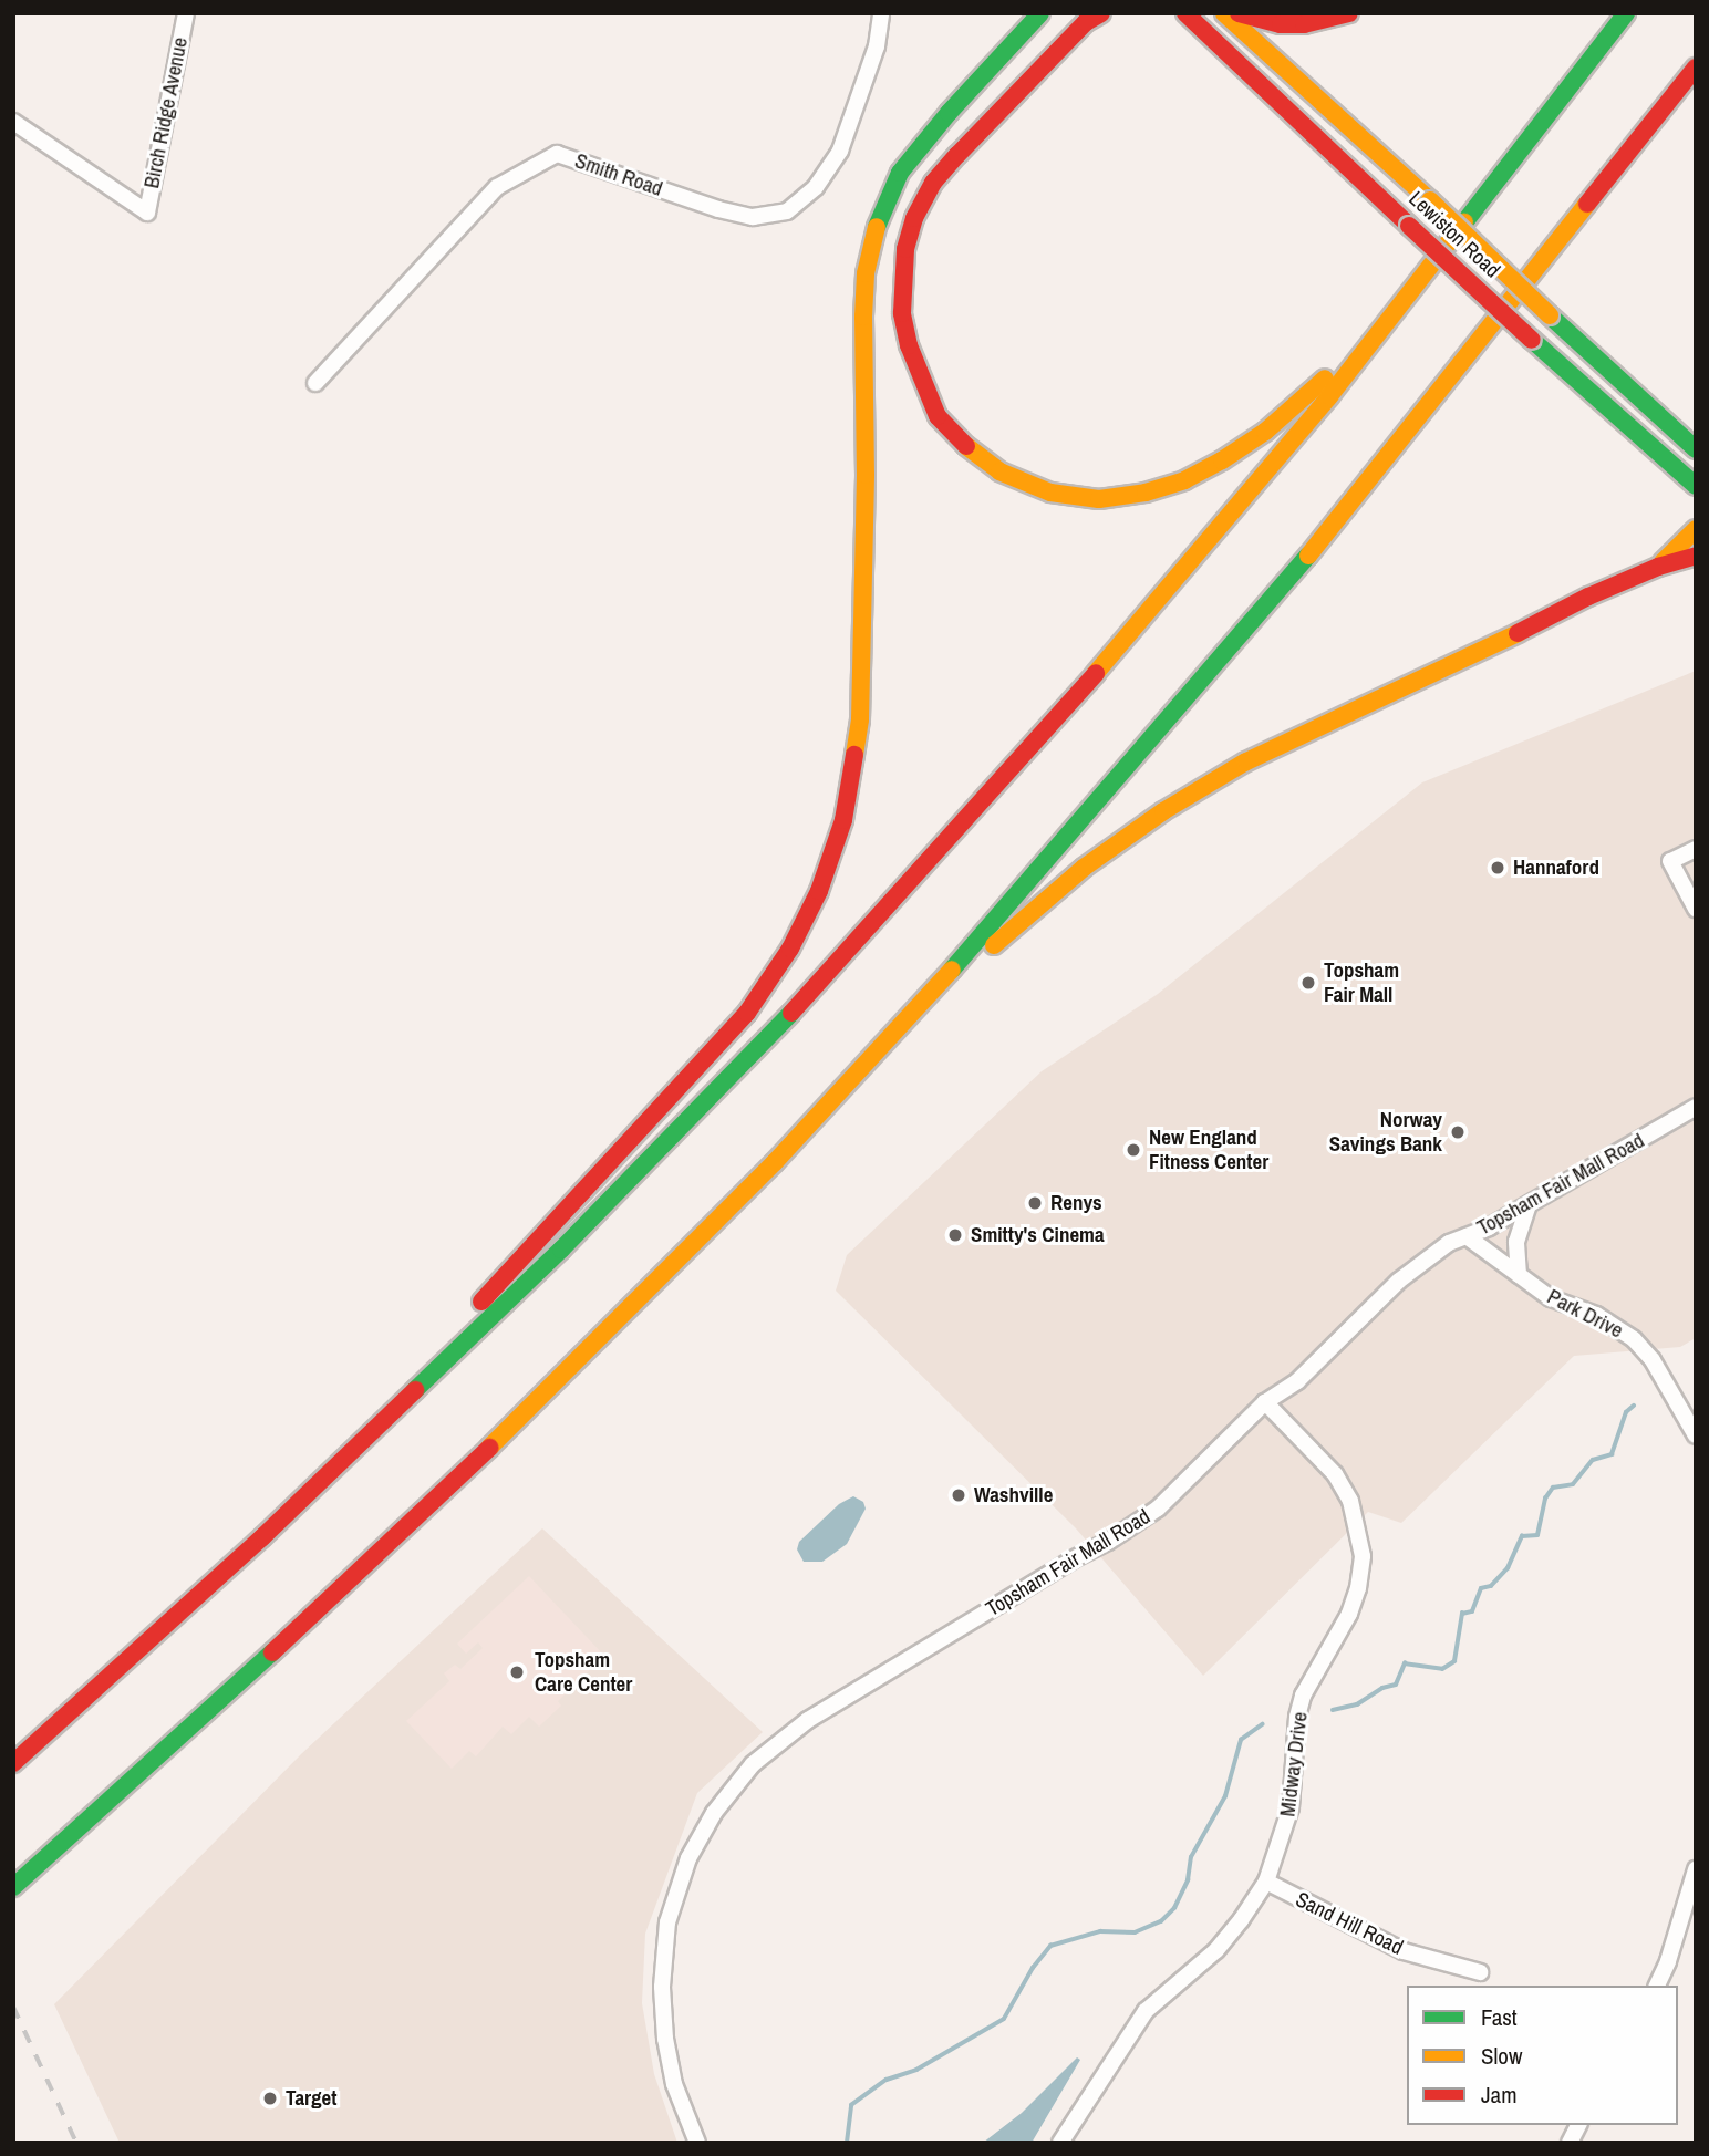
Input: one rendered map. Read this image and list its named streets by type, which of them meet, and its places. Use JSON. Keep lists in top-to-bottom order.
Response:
{
  "streets": {
    "highway": ["Lewiston Road"],
    "street": [
      "Birch Ridge Avenue",
      "Smith Road",
      "Topsham Fair Mall Road",
      "Park Drive",
      "Midway Drive",
      "Sand Hill Road"
    ]
  },
  "crossings": [
    ["Topsham Fair Mall Road", "Park Drive"],
    ["Topsham Fair Mall Road", "Midway Drive"],
    ["Midway Drive", "Sand Hill Road"]
  ],
  "places": [
    "Hannaford",
    "Topsham Fair Mall",
    "Norway Savings Bank",
    "New England Fitness Center",
    "Renys",
    "Smitty's Cinema",
    "Washville",
    "Topsham Care Center",
    "Target"
  ],
  "legend": ["Fast", "Slow", "Jam"]
}
